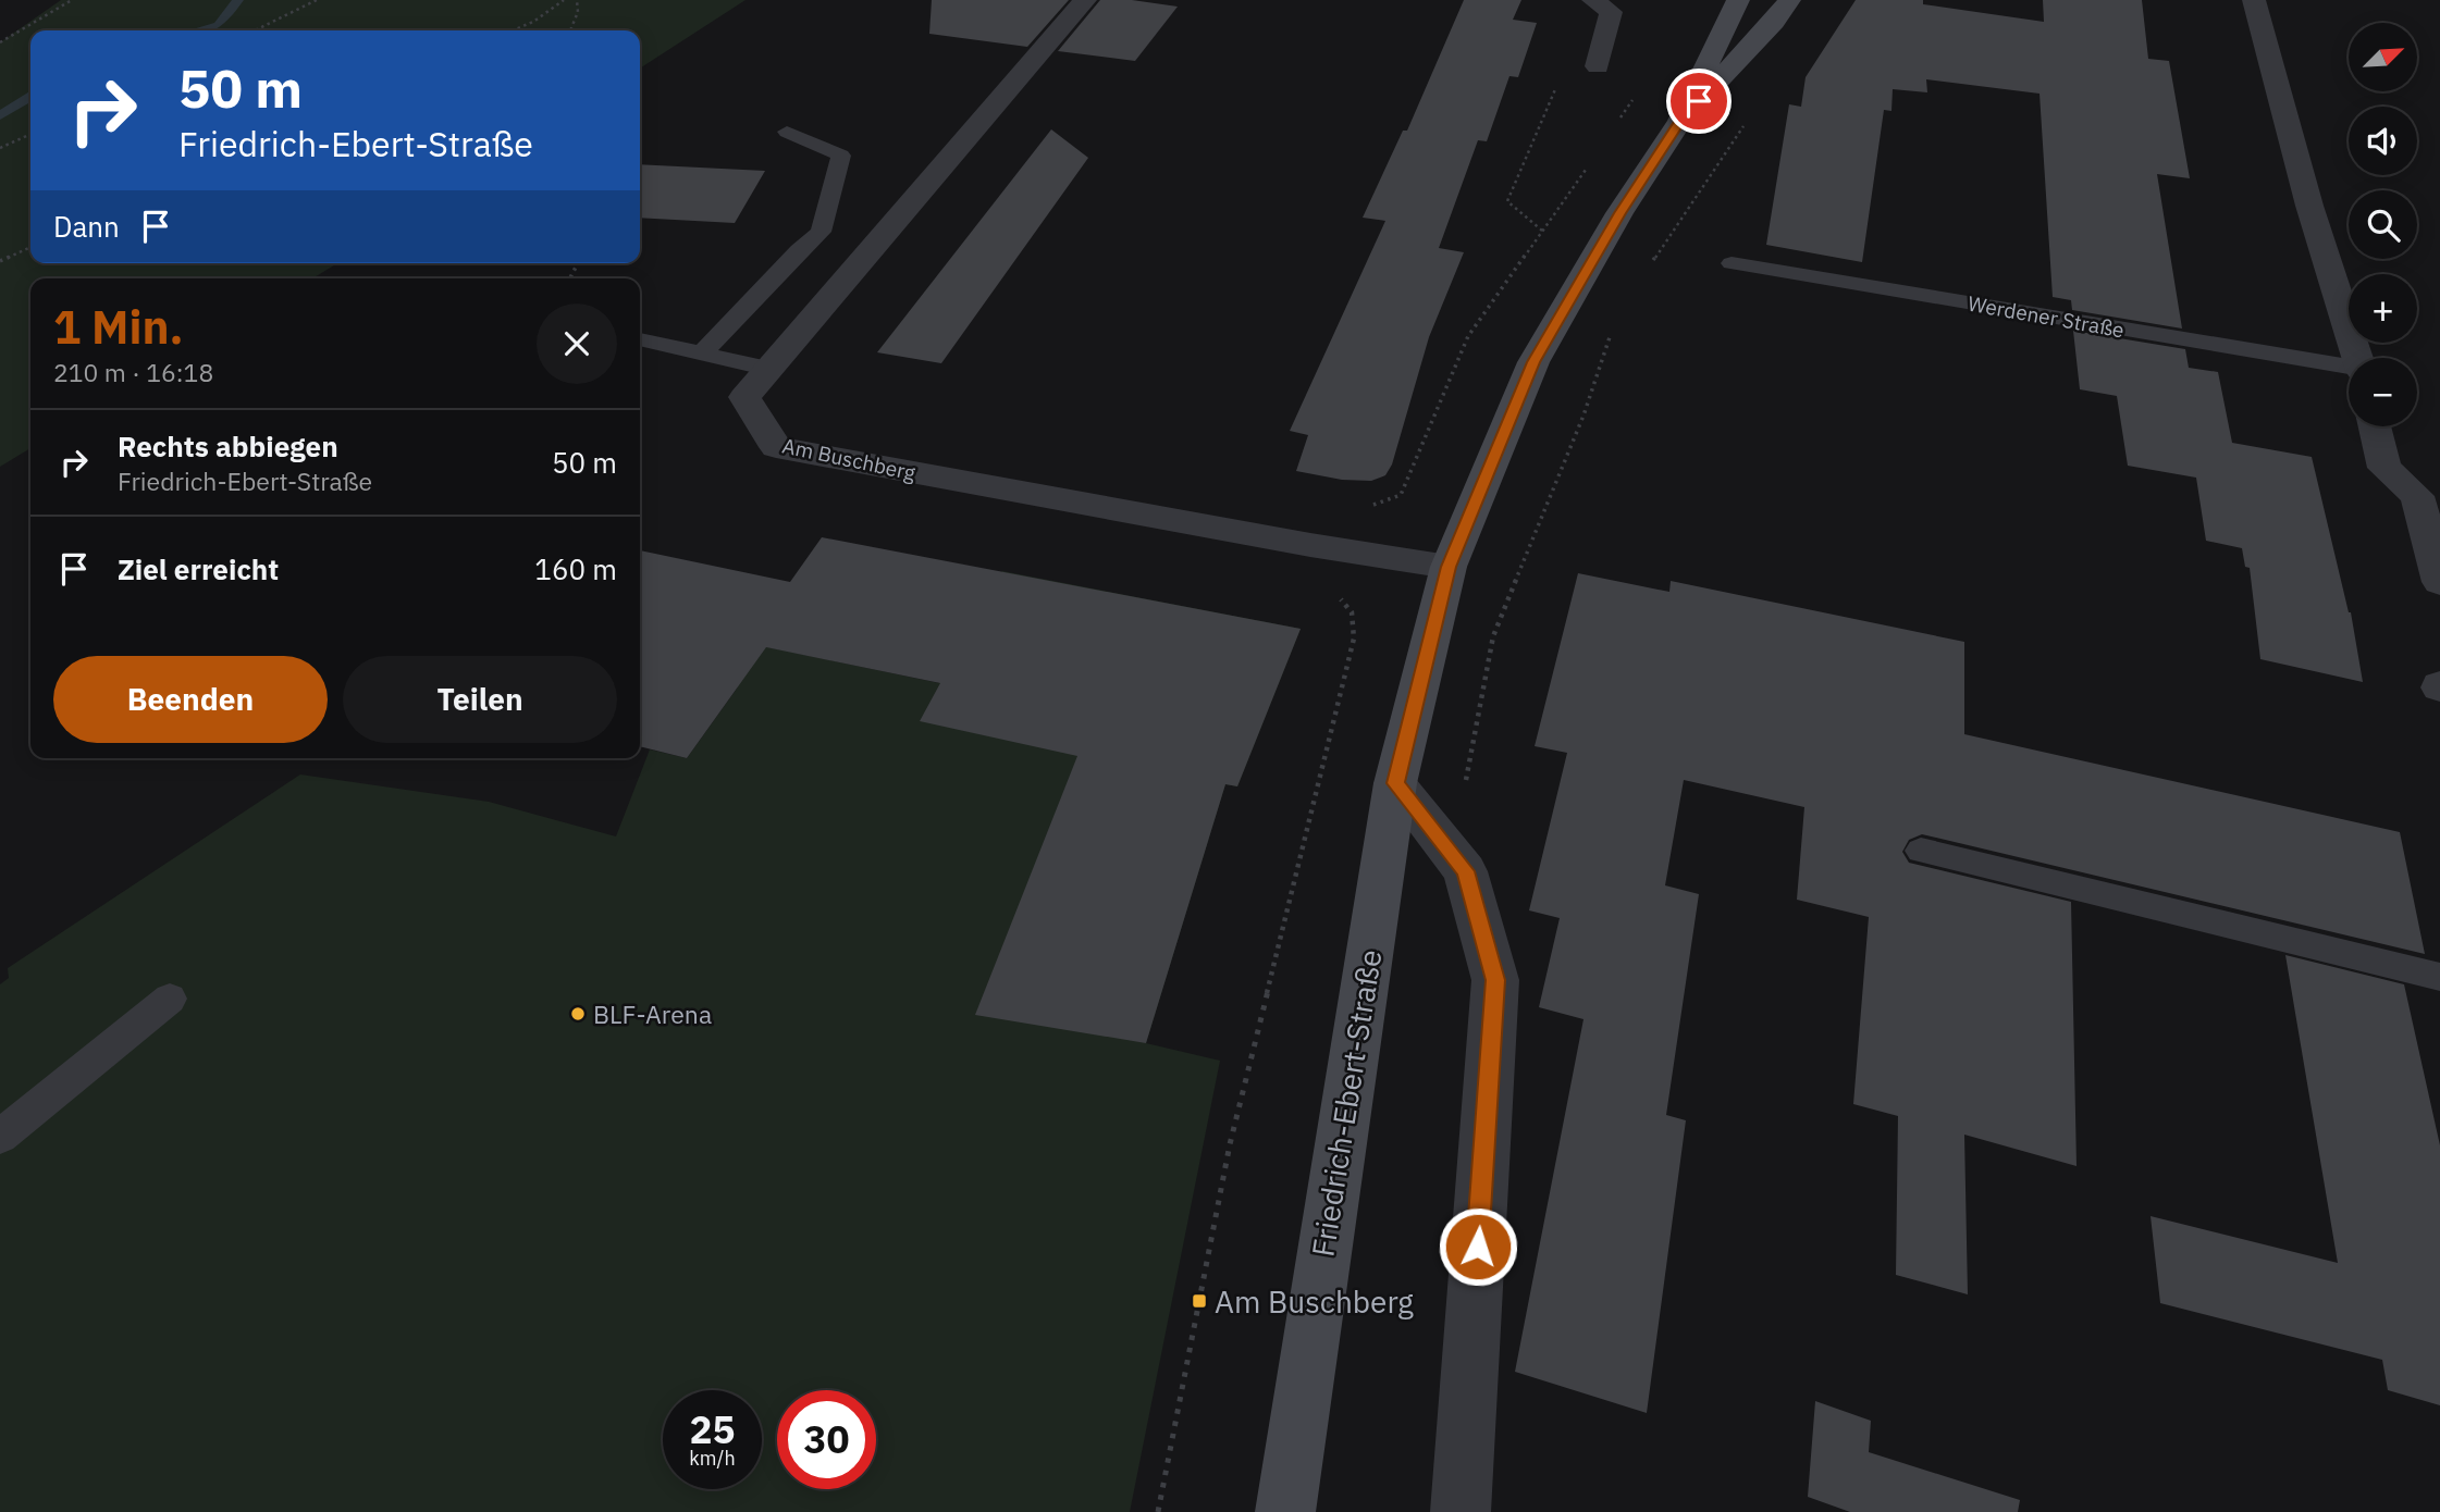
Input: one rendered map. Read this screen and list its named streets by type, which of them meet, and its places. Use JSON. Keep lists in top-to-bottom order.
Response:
{
  "streets": {
    "main road": ["Friedrich-Ebert-Straße"],
    "street": ["Werdener Straße", "Am Buschberg"]
  },
  "crossings": [
    ["Am Buschberg", "Friedrich-Ebert-Straße"]
  ],
  "places": {
    "other": ["BLF-Arena"],
    "transit": ["Am Buschberg"]
  },
  "north": "top right",
  "page": {
    "map_buttons": ["+", "−"],
    "turn": ["50 m", "Friedrich-Ebert-Straße"],
    "then": "Dann",
    "heading": ["1 Min.", "210 m · 16:18"],
    "list": [
      {
        "name": "Rechts abbiegen",
        "note": "Friedrich-Ebert-Straße",
        "value": "50 m"
      },
      {
        "name": "Ziel erreicht",
        "value": "160 m"
      }
    ],
    "buttons": ["Beenden", "Teilen"],
    "speed": "25 km/h",
    "limit": "30"
  }
}
